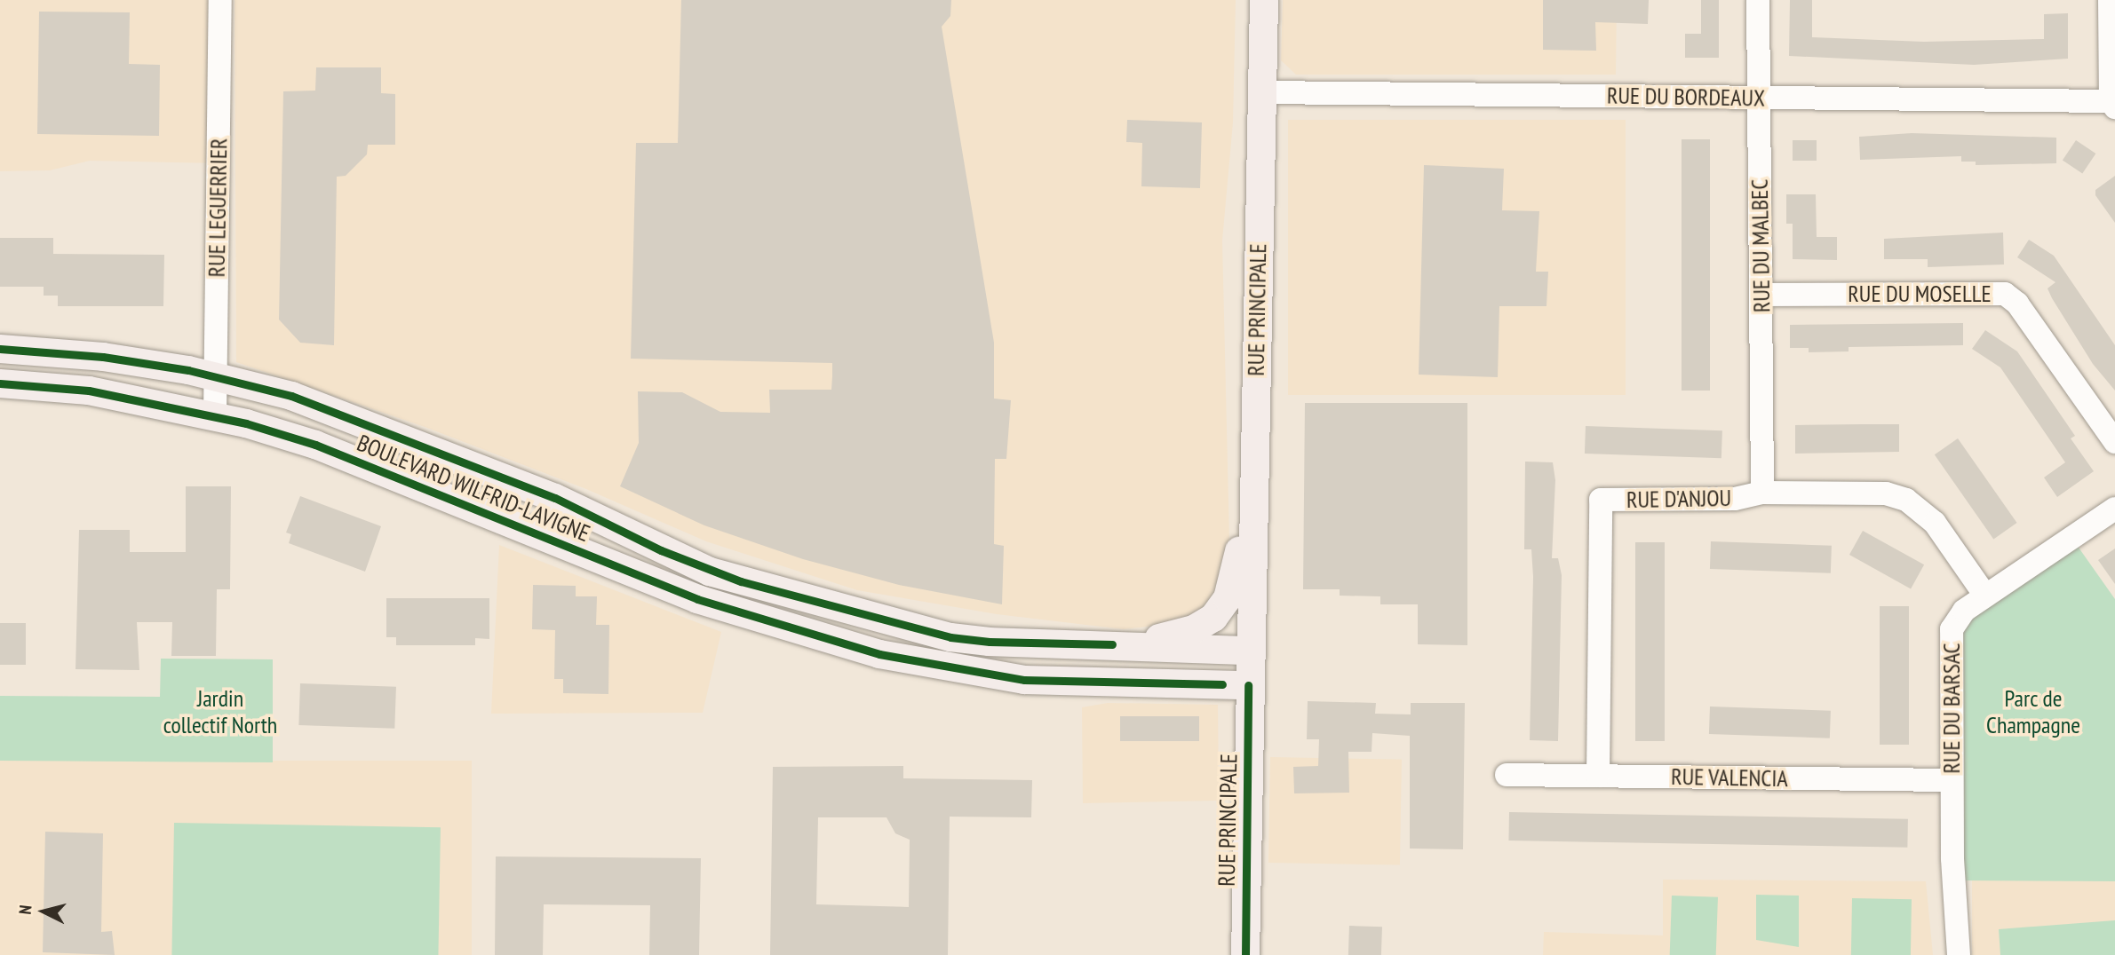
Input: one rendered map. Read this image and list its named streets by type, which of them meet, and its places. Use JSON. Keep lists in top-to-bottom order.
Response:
{
  "streets": {
    "main road": ["RUE PRINCIPALE", "BOULEVARD WILFRID-LAVIGNE"],
    "street": [
      "RUE DU BORDEAUX",
      "RUE LEGUERRIER",
      "RUE DU MALBEC",
      "RUE DU MOSELLE",
      "RUE D'ANJOU",
      "RUE DU BARSAC",
      "RUE VALENCIA"
    ]
  },
  "crossings": [
    ["RUE DU BORDEAUX", "RUE DU MALBEC"],
    ["RUE DU BORDEAUX", "RUE PRINCIPALE"],
    ["RUE LEGUERRIER", "BOULEVARD WILFRID-LAVIGNE"],
    ["RUE DU MALBEC", "RUE DU MOSELLE"],
    ["RUE DU MALBEC", "RUE D'ANJOU"],
    ["RUE PRINCIPALE", "BOULEVARD WILFRID-LAVIGNE"],
    ["RUE D'ANJOU", "RUE DU BARSAC"],
    ["RUE D'ANJOU", "RUE VALENCIA"],
    ["RUE DU BARSAC", "RUE VALENCIA"]
  ],
  "parks": ["Jardin collectif North", "Parc de Champagne"],
  "north": "left"
}
